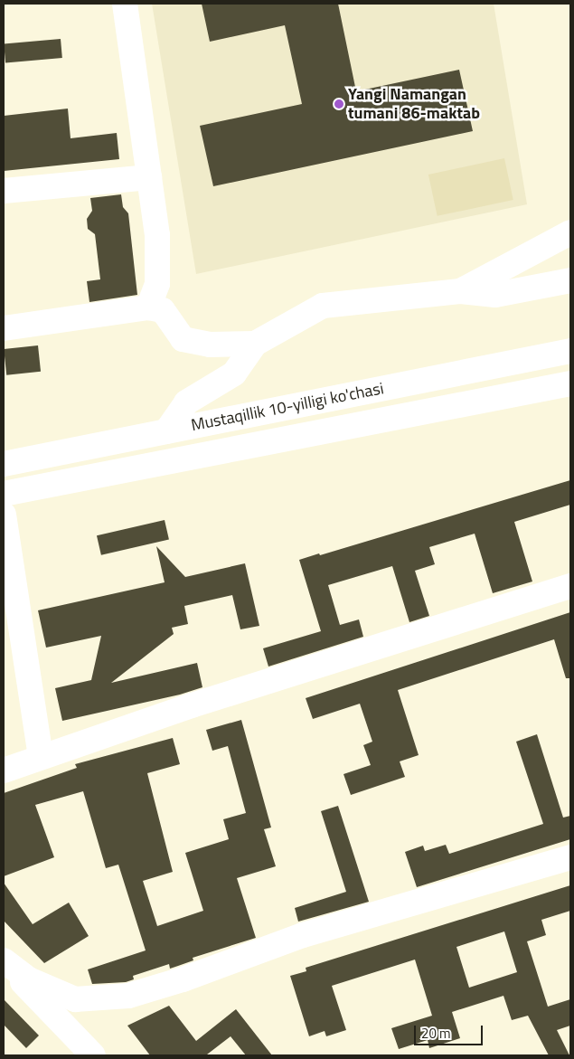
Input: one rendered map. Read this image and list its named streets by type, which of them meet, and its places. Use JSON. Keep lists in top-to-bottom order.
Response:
{
  "streets": {
    "street": ["Mustaqillik 10-yilligi ko'chasi"]
  },
  "places": ["Yangi Namangan tumani 86-maktab"],
  "scale_bar": "20 m"
}
